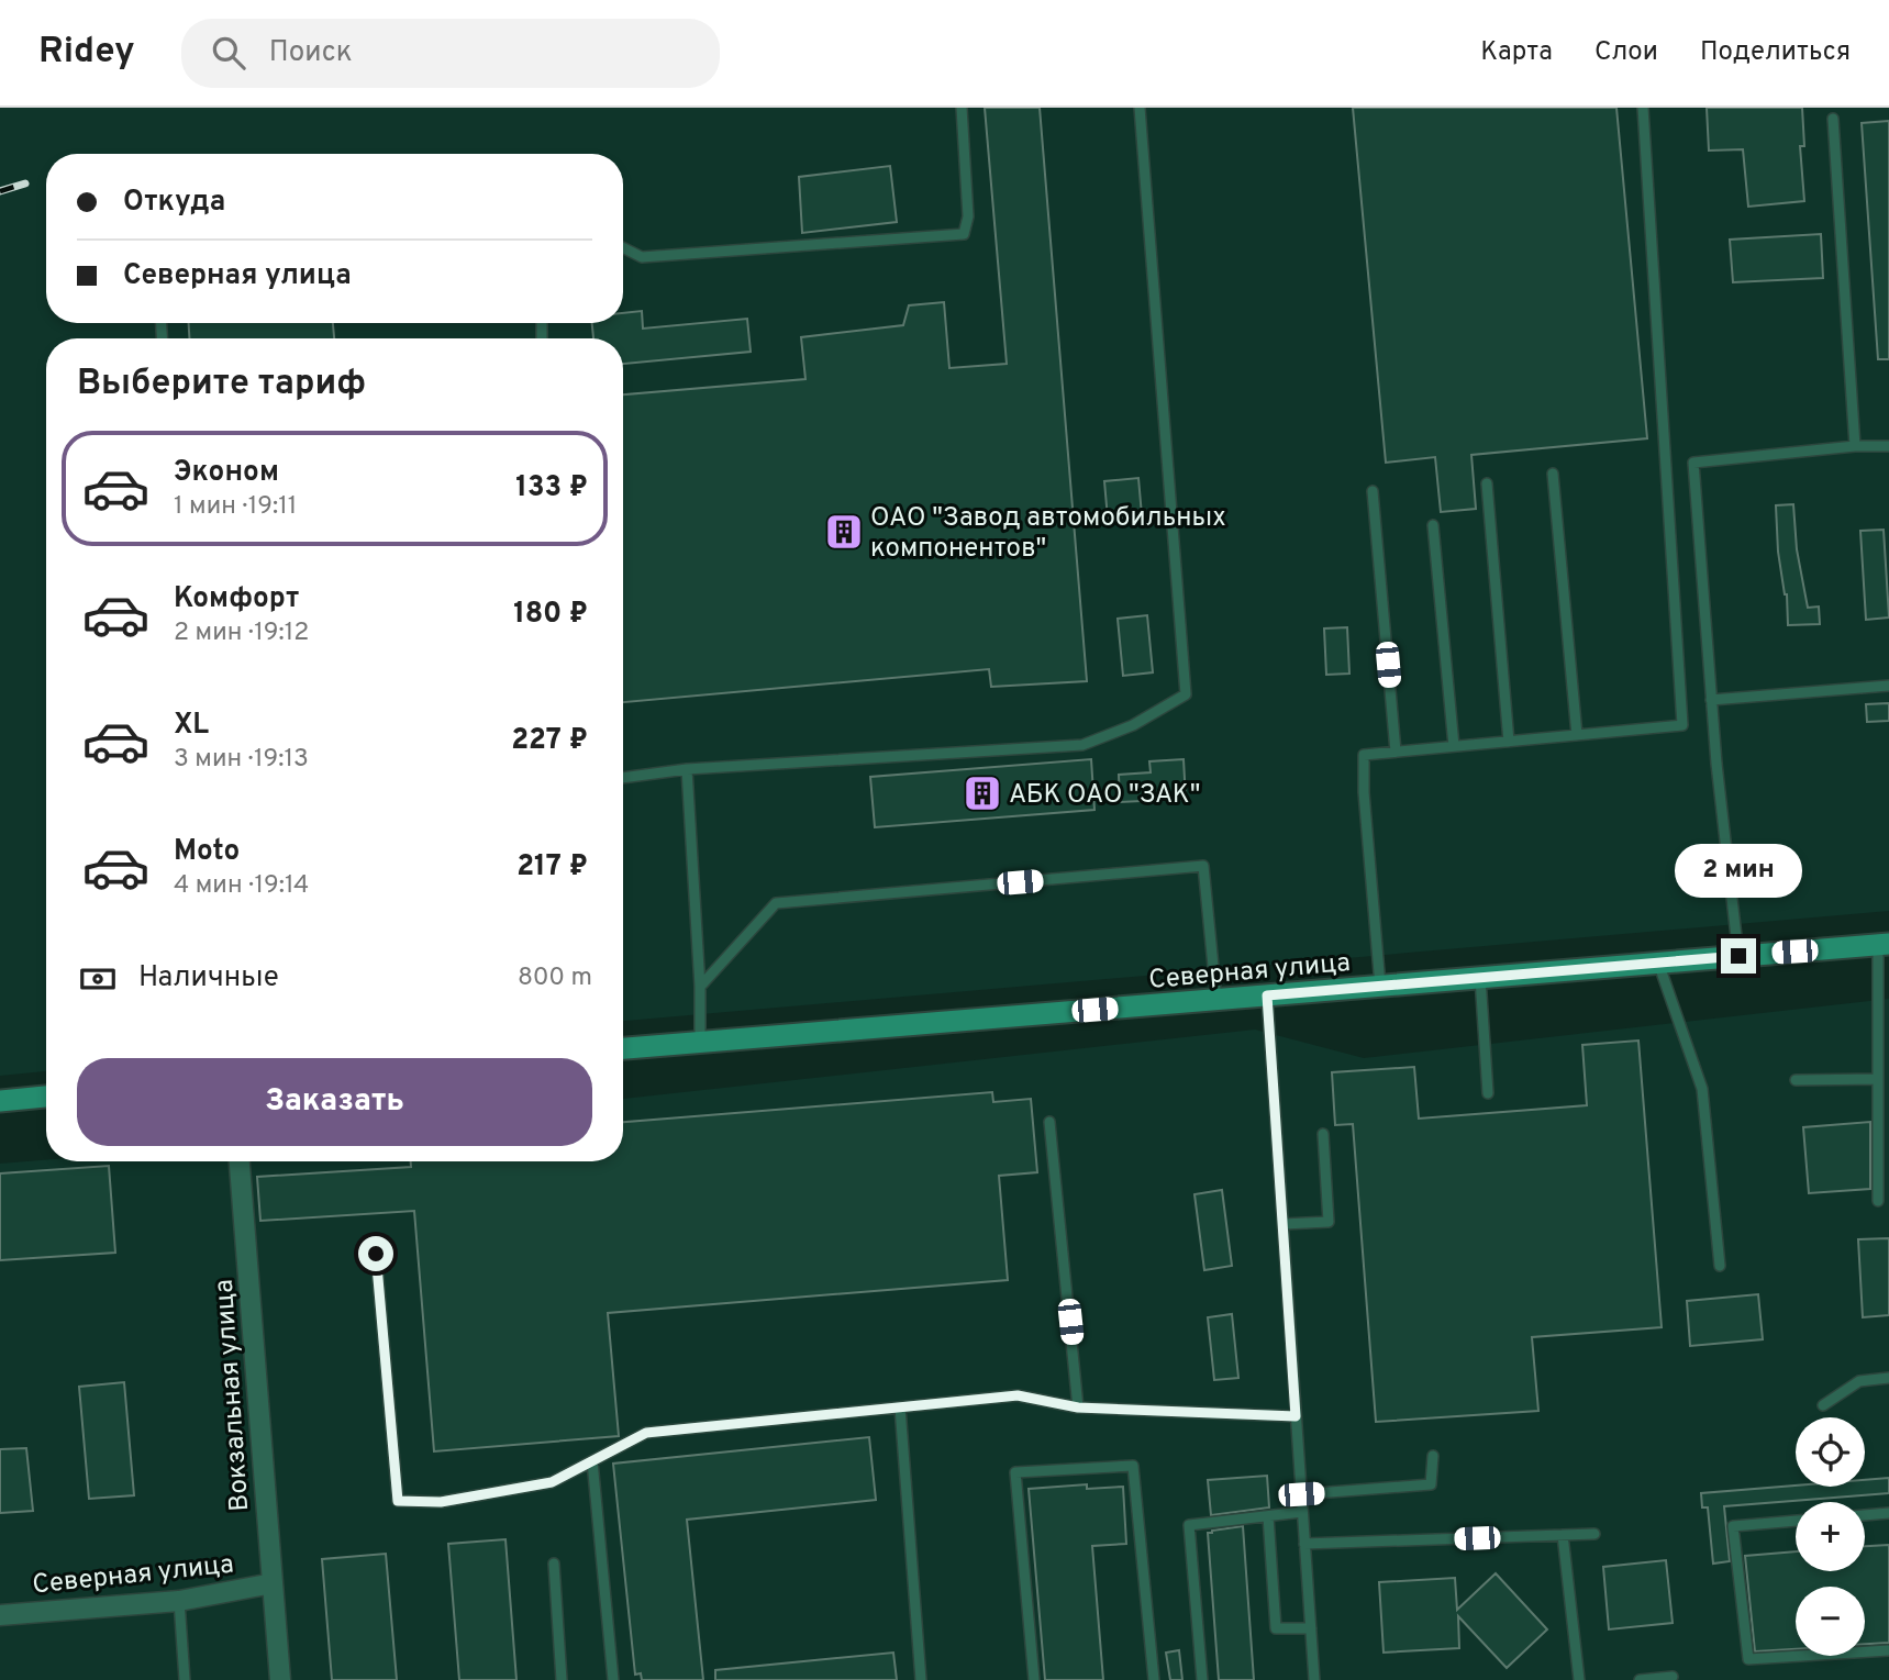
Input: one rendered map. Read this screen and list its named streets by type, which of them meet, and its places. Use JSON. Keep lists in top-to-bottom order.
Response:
{
  "streets": {
    "main road": ["Северная улица"],
    "street": ["Вокзальная улица"]
  },
  "crossings": [
    ["Северная улица", "Вокзальная улица"]
  ],
  "places": {
    "building": ["ОАО \"Завод автомобильных компонентов\"", "АБК ОАО \"ЗАК\""]
  },
  "page": {
    "header": "Ridey",
    "search": "Поиск",
    "nav": ["Карта", "Слои", "Поделиться"],
    "banner": ["Откуда", "Северная улица"],
    "heading": "Выберите тариф",
    "list": [
      {
        "name": "Эконом",
        "note": "1 мин · 19:11",
        "value": "133 ₽"
      },
      {
        "name": "Комфорт",
        "note": "2 мин · 19:12",
        "value": "180 ₽"
      },
      {
        "name": "XL",
        "note": "3 мин · 19:13",
        "value": "227 ₽"
      },
      {
        "name": "Moto",
        "note": "4 мин · 19:14",
        "value": "217 ₽"
      }
    ],
    "bubble": "2 мин",
    "pay": ["Наличные", "800 m"],
    "buttons": "Заказать",
    "map_buttons": ["+", "−"]
  }
}
